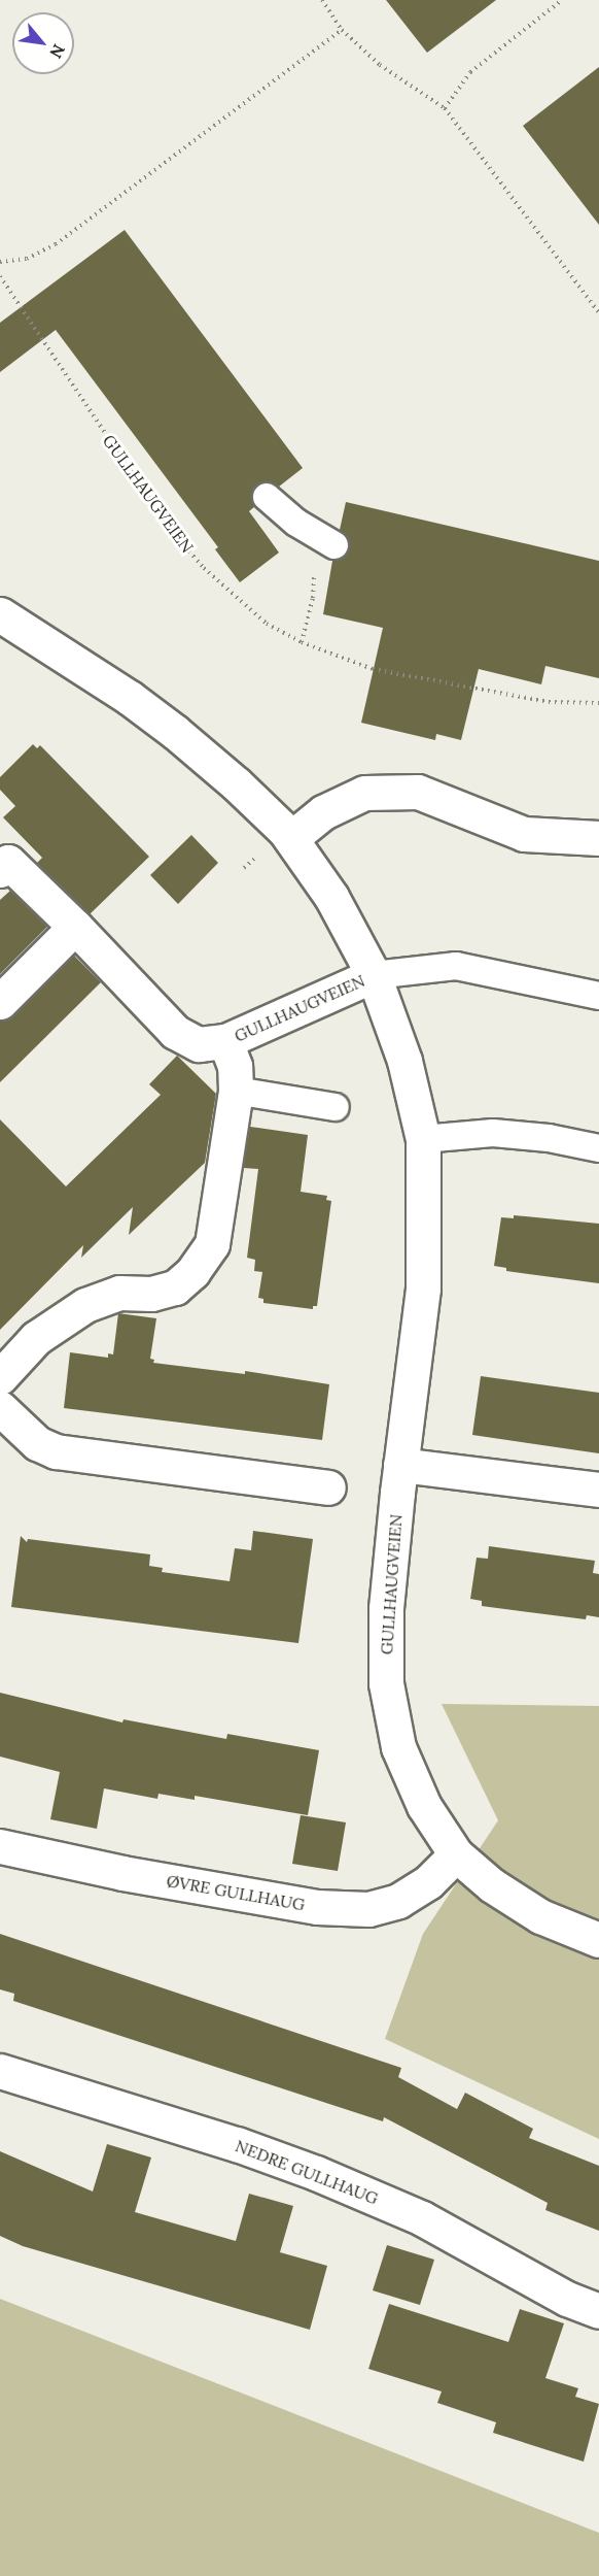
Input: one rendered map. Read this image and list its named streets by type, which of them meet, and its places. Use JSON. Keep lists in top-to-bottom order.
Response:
{
  "streets": {
    "street": ["GULLHAUGVEIEN", "ØVRE GULLHAUG", "NEDRE GULLHAUG"]
  },
  "crossings": [
    ["GULLHAUGVEIEN", "ØVRE GULLHAUG"]
  ],
  "north": "bottom right"
}
